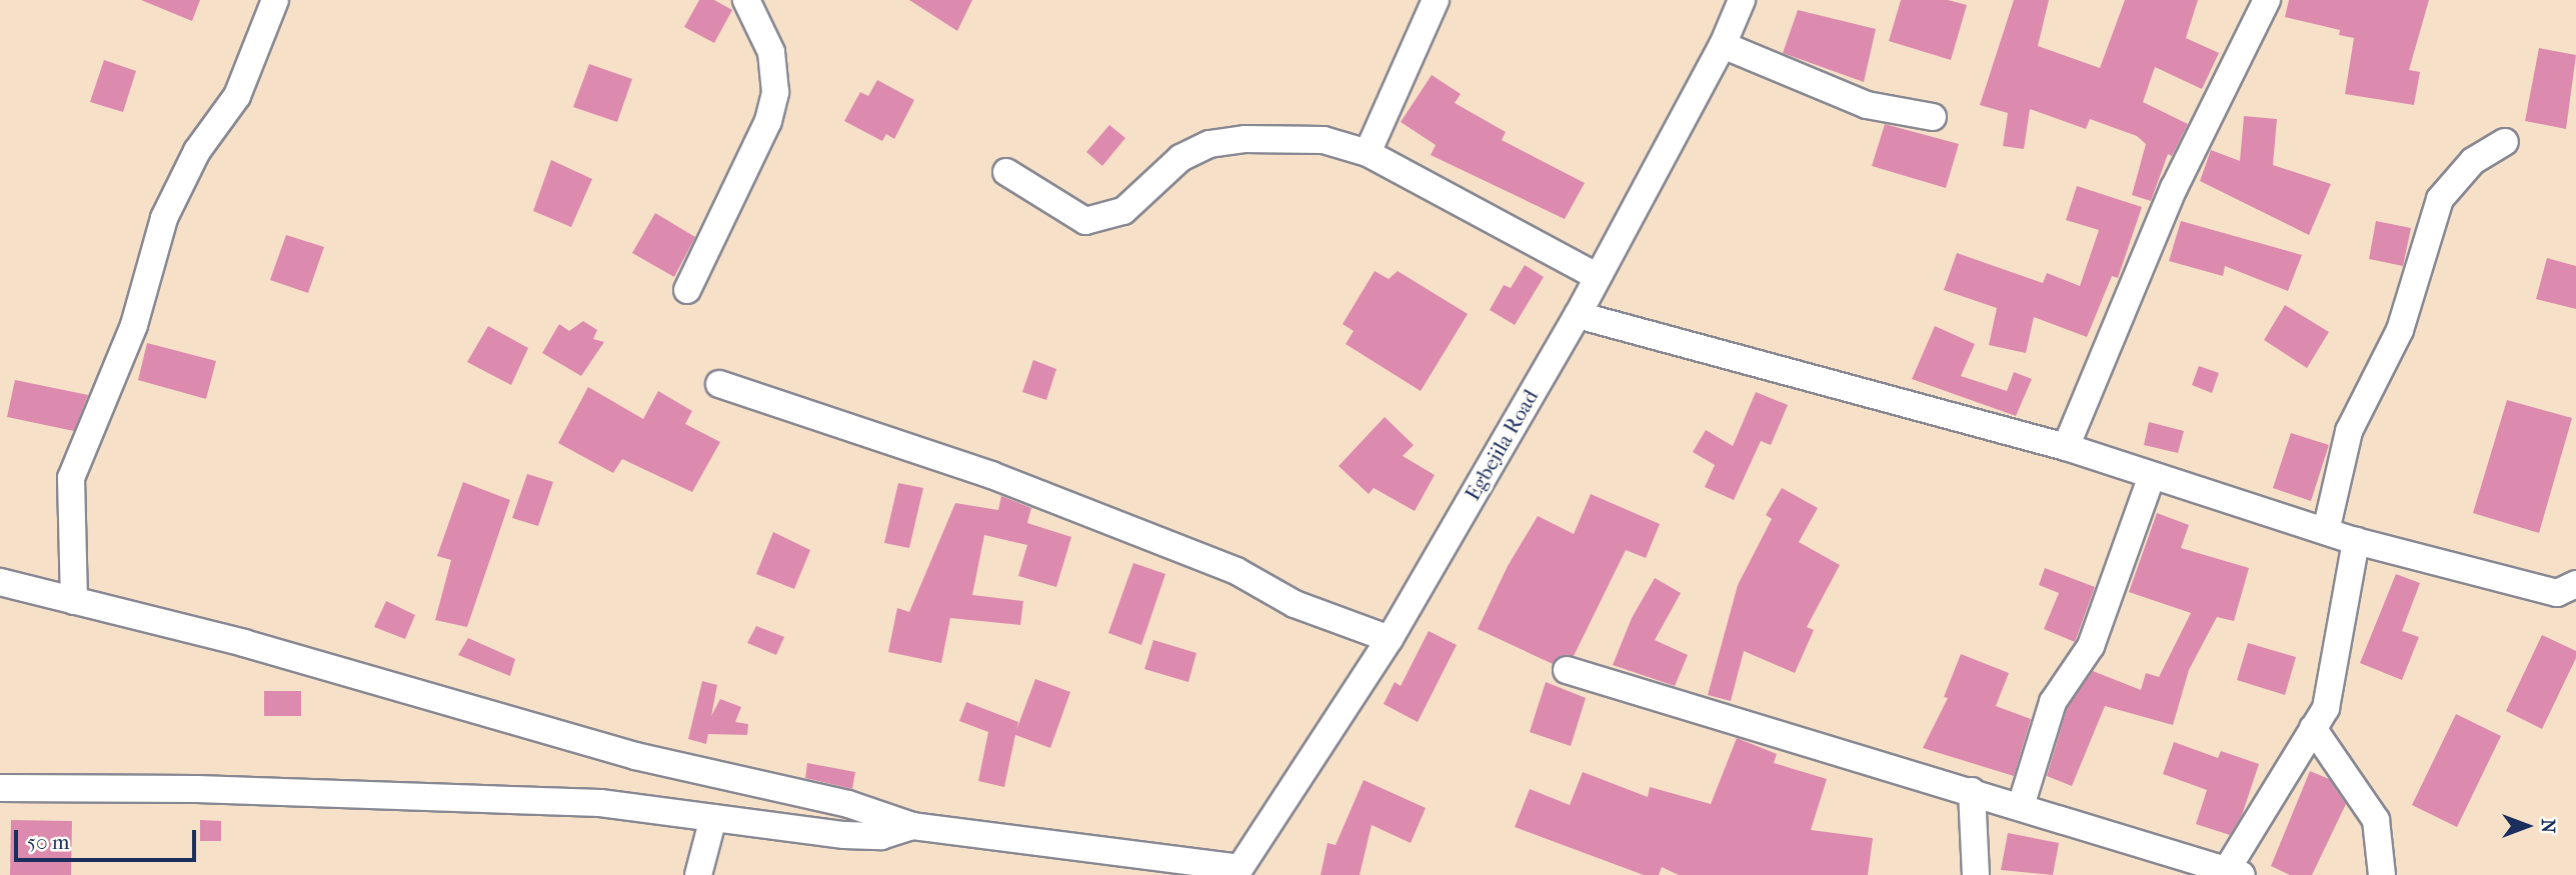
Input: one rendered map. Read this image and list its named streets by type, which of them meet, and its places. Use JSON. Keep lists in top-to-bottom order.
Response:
{
  "streets": {
    "street": ["Egbejila Road"]
  },
  "scale_bar": "50 m",
  "north": "right"
}
